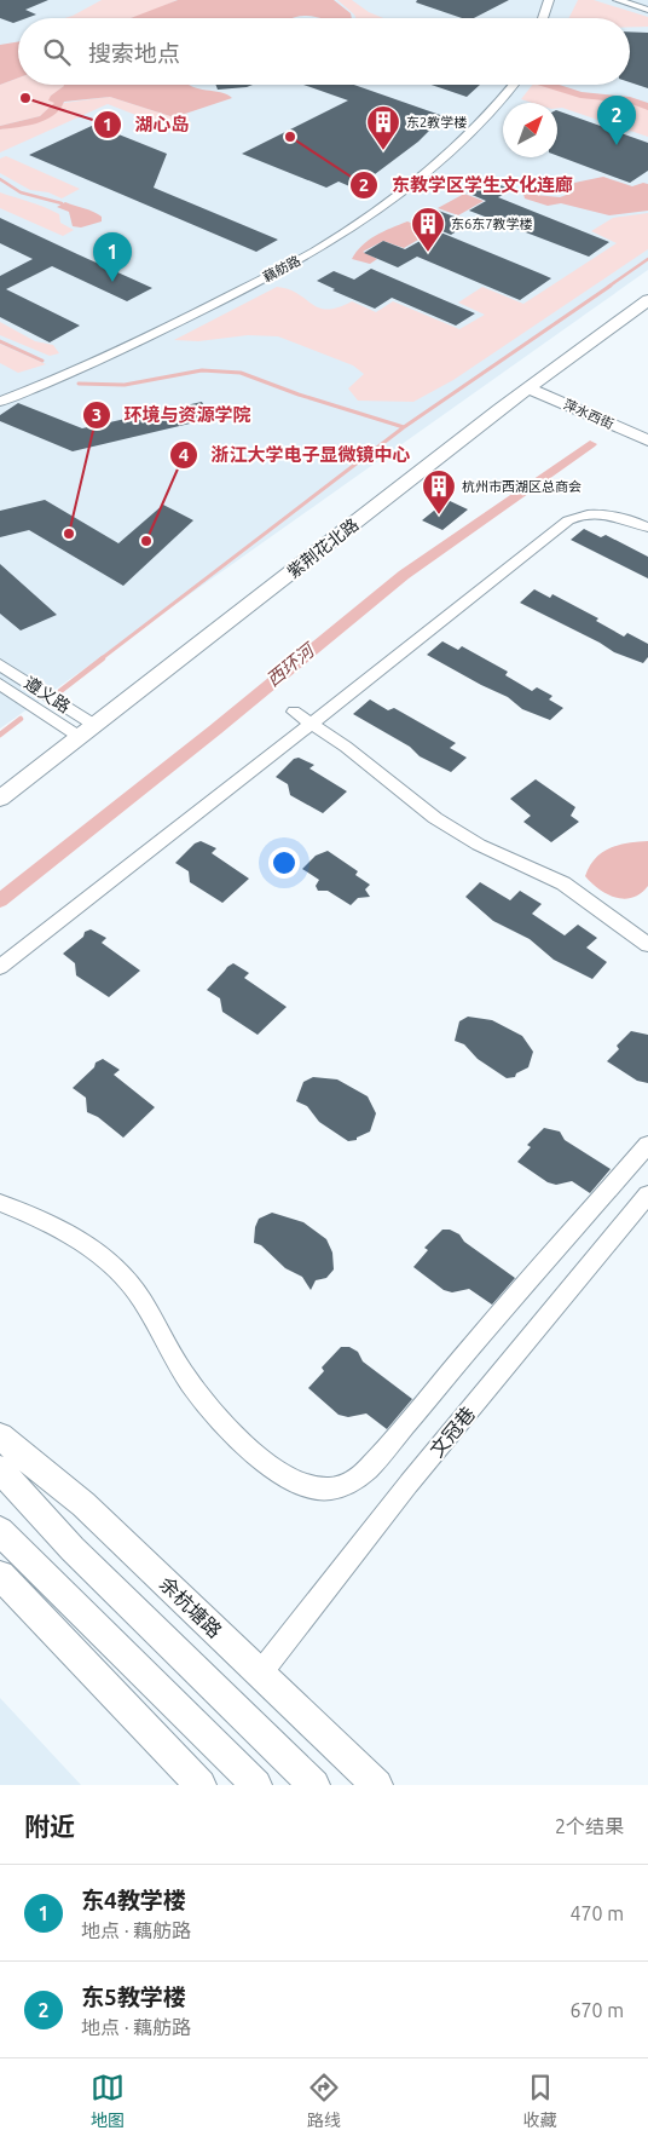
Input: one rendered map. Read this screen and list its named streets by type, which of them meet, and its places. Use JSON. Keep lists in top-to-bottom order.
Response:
{
  "streets": {
    "main road": ["萍水西街", "紫荆花北路", "余杭塘路"],
    "street": ["藕舫路", "遵义路", "文冠巷"]
  },
  "crossings": [
    ["萍水西街", "紫荆花北路"],
    ["紫荆花北路", "遵义路"],
    ["文冠巷", "余杭塘路"]
  ],
  "water": ["西环河"],
  "places": {
    "other": [
      "湖心岛",
      "东教学区学生文化连廊",
      "环境与资源学院",
      "浙江大学电子显微镜中心"
    ],
    "building": ["东2教学楼", "东6东7教学楼", "杭州市西湖区总商会"]
  },
  "north": "top right",
  "page": {
    "search": "搜索地点",
    "pins": ["2", "1"],
    "heading": ["附近", "2个结果"],
    "list": [
      {
        "mark": "1",
        "name": "东4教学楼",
        "note": "地点 · 藕舫路",
        "value": "470 m"
      },
      {
        "mark": "2",
        "name": "东5教学楼",
        "note": "地点 · 藕舫路",
        "value": "670 m"
      }
    ],
    "nav": ["地图", "路线", "收藏"]
  }
}
